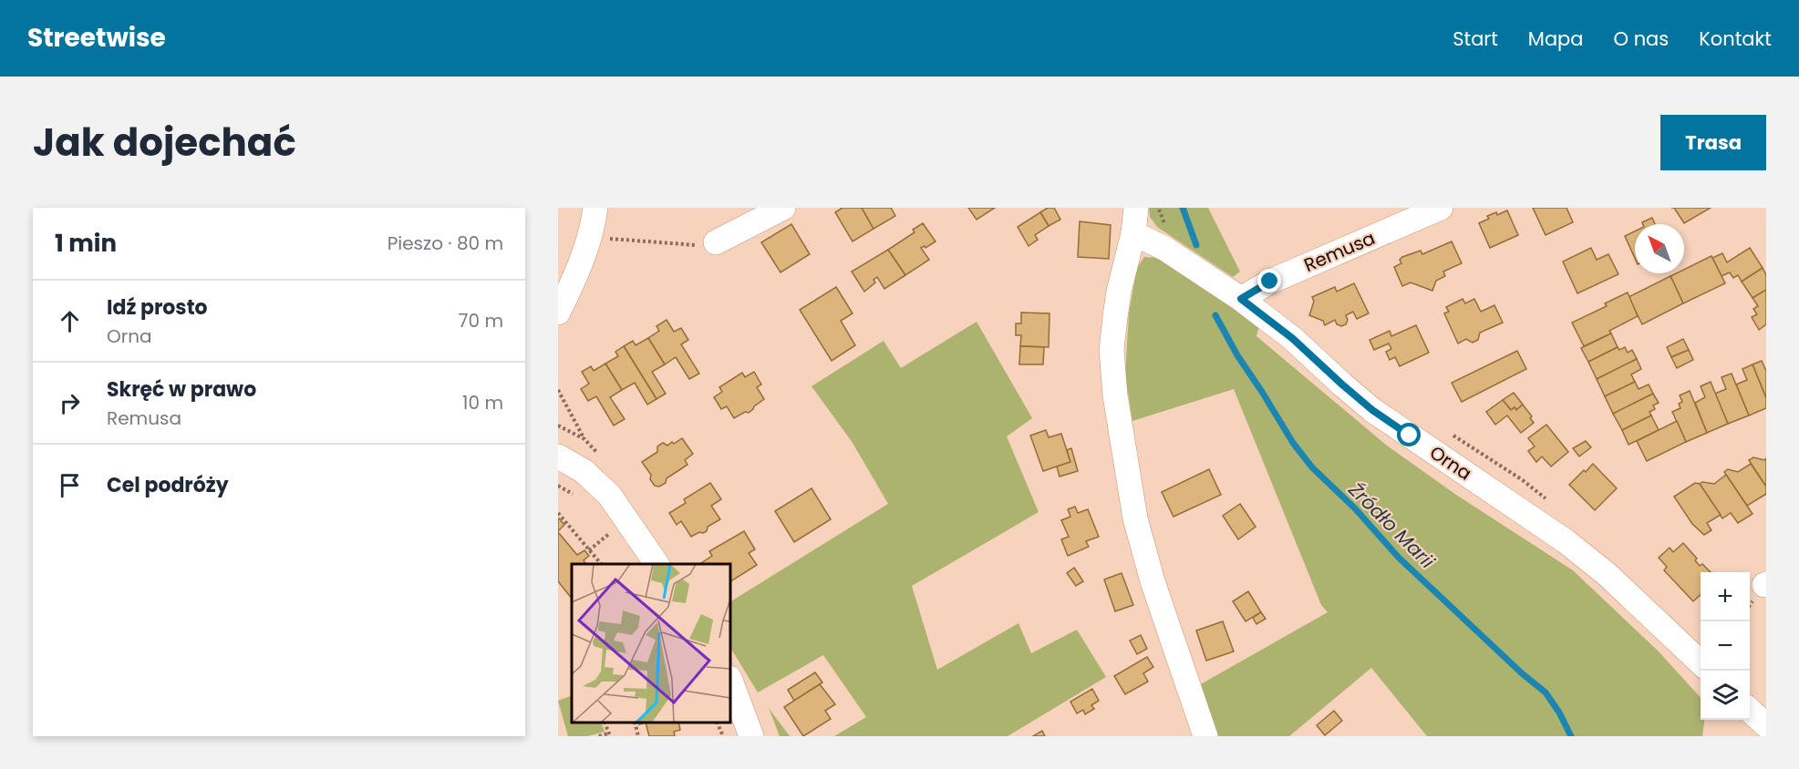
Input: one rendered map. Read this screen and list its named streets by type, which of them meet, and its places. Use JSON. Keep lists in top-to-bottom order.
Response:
{
  "streets": {
    "street": ["Remusa", "Orna"]
  },
  "crossings": [
    ["Remusa", "Orna"]
  ],
  "water": ["Źródło Marii"],
  "north": "top left",
  "page": {
    "header": "Streetwise",
    "nav": [
      "Start",
      "Mapa",
      "O nas",
      "Kontakt"
    ],
    "title": "Jak dojechać",
    "buttons": "Trasa",
    "heading": ["1 min", "Pieszo · 80 m"],
    "list": [
      ["Idź prosto", "Orna", "70 m"],
      ["Skręć w prawo", "Remusa", "10 m"],
      "Cel podróży"
    ],
    "map_buttons": ["+", "−"]
  }
}
